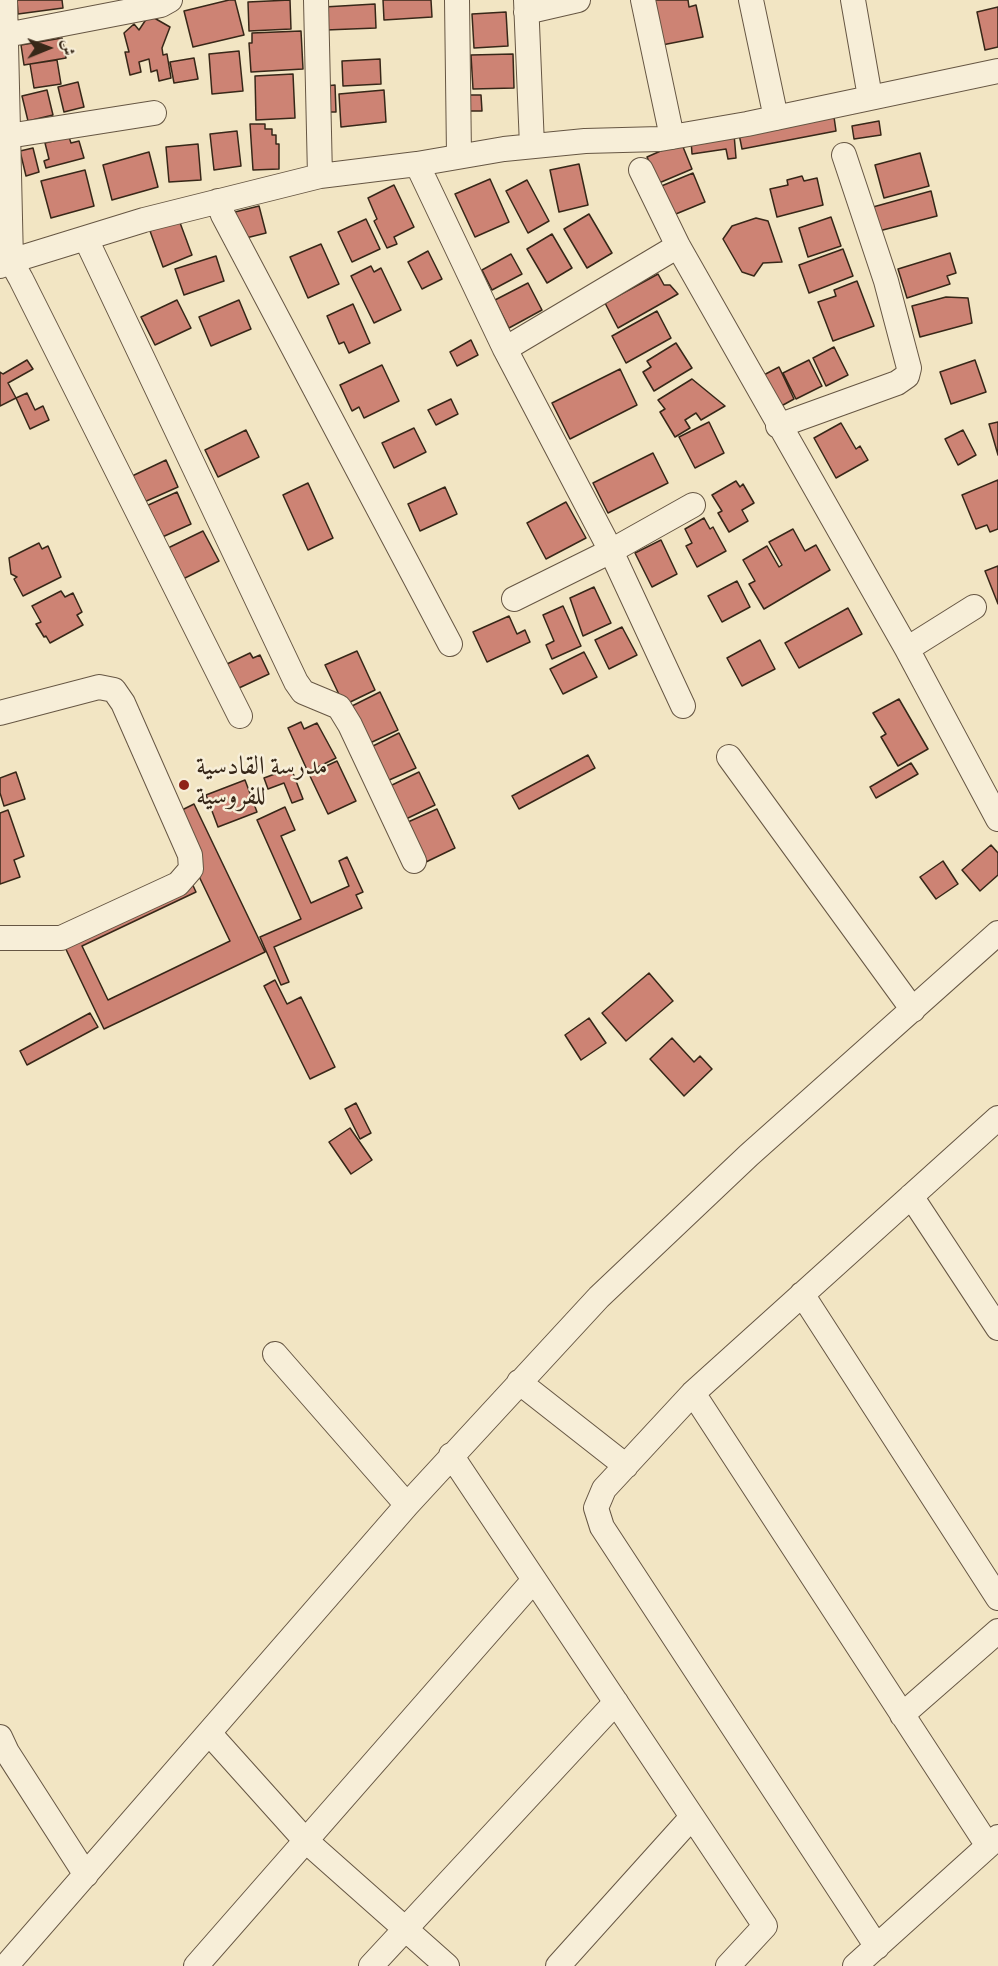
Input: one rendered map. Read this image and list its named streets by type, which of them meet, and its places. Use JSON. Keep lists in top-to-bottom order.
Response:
{
  "places": ["مدرسة القادسية للفروسية"],
  "north": "right"
}
